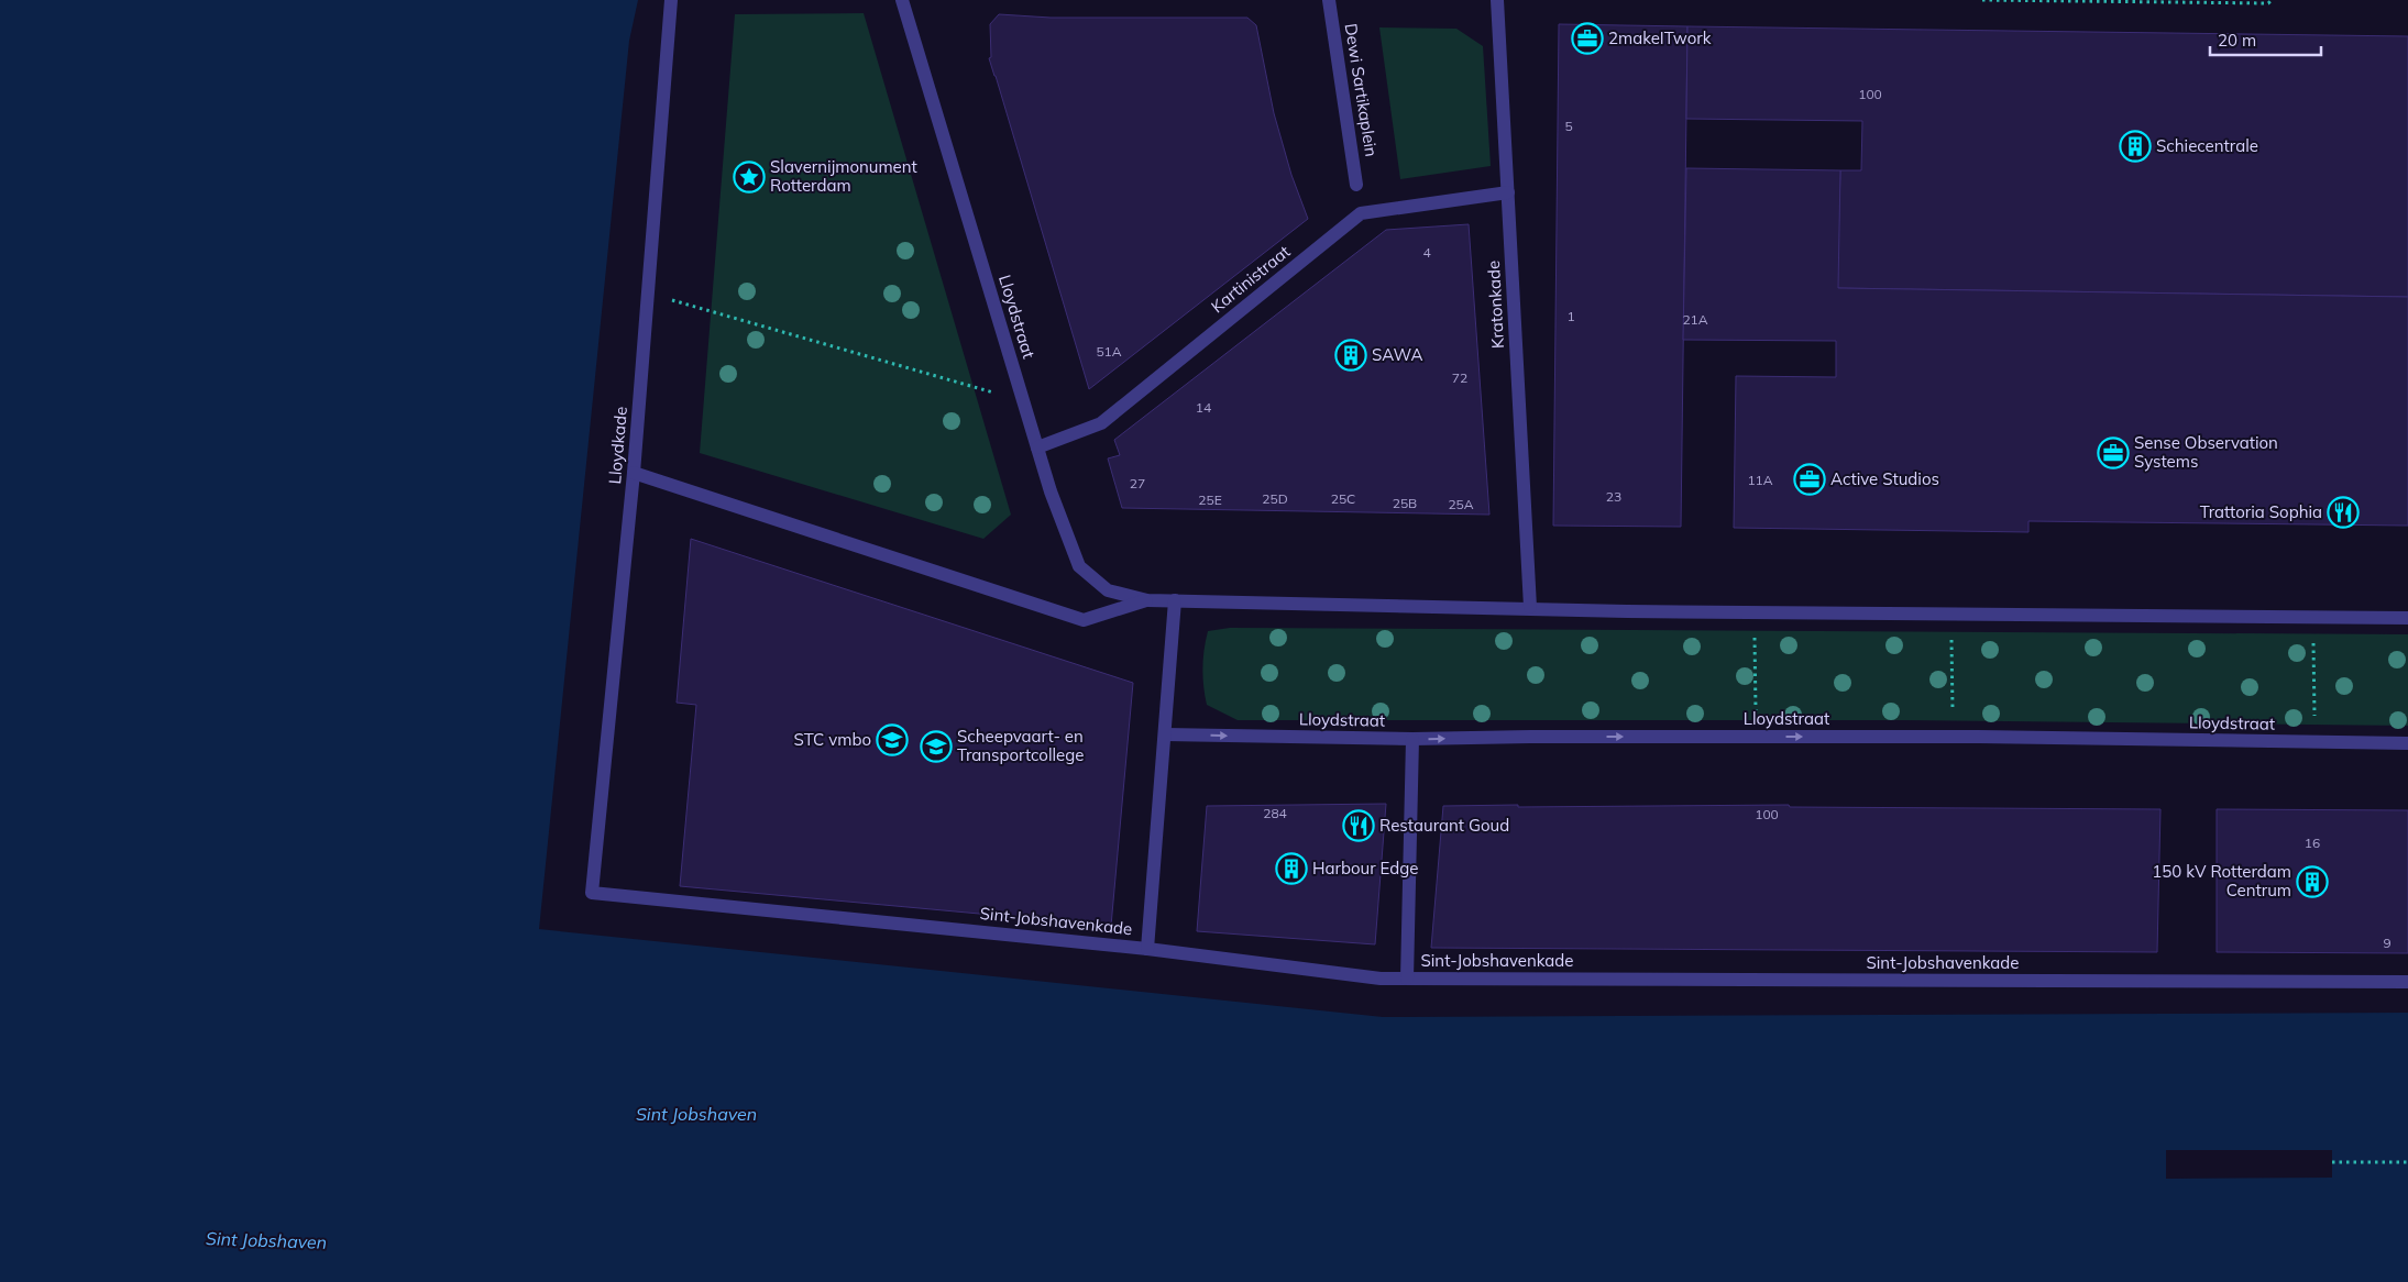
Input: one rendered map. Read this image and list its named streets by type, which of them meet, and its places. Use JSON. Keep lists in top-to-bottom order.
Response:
{
  "streets": {
    "street": [
      "Dewi Sartikaplein",
      "Kartinistraat",
      "Kratonkade",
      "Lloydstraat",
      "Lloydkade",
      "Sint-Jobshavenkade"
    ]
  },
  "crossings": [
    ["Kartinistraat", "Kratonkade"],
    ["Kartinistraat", "Lloydstraat"],
    ["Kratonkade", "Lloydstraat"],
    ["Lloydstraat", "Lloydkade"],
    ["Lloydkade", "Sint-Jobshavenkade"]
  ],
  "water": ["Sint Jobshaven"],
  "places": {
    "office": ["2makeITwork", "Sense Observation Systems", "Active Studios"],
    "building": [
      "Schiecentrale",
      "SAWA",
      "Harbour Edge",
      "150 kV Rotterdam Centrum"
    ],
    "place": ["Slavernijmonument Rotterdam"],
    "restaurant": ["Trattoria Sophia", "Restaurant Goud"],
    "school or university": ["STC vmbo", "Scheepvaart- en Transportcollege"]
  },
  "house_numbers": [
    "100",
    "5",
    "4",
    "1",
    "21A",
    "51A",
    "72",
    "14",
    "11A",
    "27",
    "23",
    "25D",
    "25C",
    "25E",
    "25B",
    "25A",
    "284",
    "100",
    "16",
    "9"
  ],
  "scale_bar": "20 m"
}
